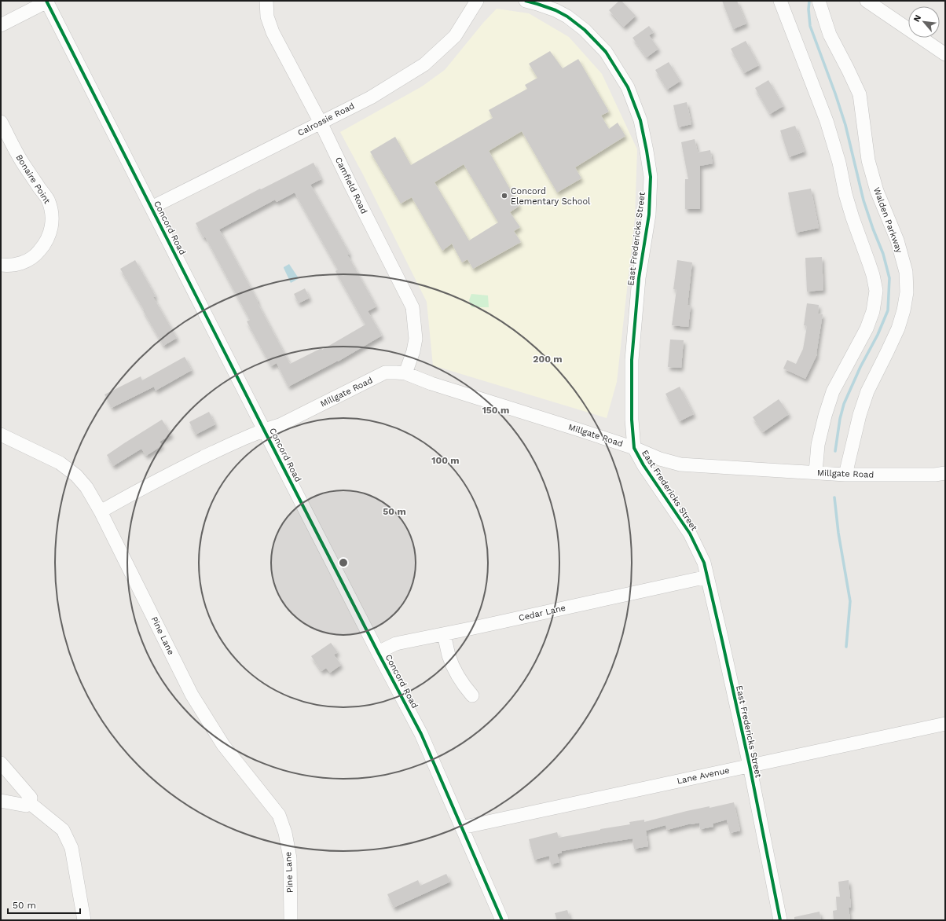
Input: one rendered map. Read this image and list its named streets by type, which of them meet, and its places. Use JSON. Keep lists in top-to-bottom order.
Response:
{
  "streets": {
    "street": [
      "Calrossie Road",
      "Bonaire Point",
      "Camfield Road",
      "Walden Parkway",
      "Concord Road",
      "East Fredericks Street",
      "Millgate Road",
      "Cedar Lane",
      "Pine Lane",
      "Lane Avenue"
    ]
  },
  "crossings": [
    ["Calrossie Road", "Camfield Road"],
    ["Calrossie Road", "Concord Road"],
    ["Camfield Road", "Millgate Road"],
    ["Walden Parkway", "Millgate Road"],
    ["Concord Road", "Millgate Road"],
    ["Concord Road", "Cedar Lane"],
    ["Concord Road", "Lane Avenue"],
    ["East Fredericks Street", "Millgate Road"],
    ["East Fredericks Street", "Cedar Lane"],
    ["East Fredericks Street", "Lane Avenue"]
  ],
  "places": ["Concord Elementary School"],
  "scale_bar": "50 m",
  "north": "top left",
  "rings": [
    "200 m",
    "150 m",
    "100 m",
    "50 m"
  ]
}
